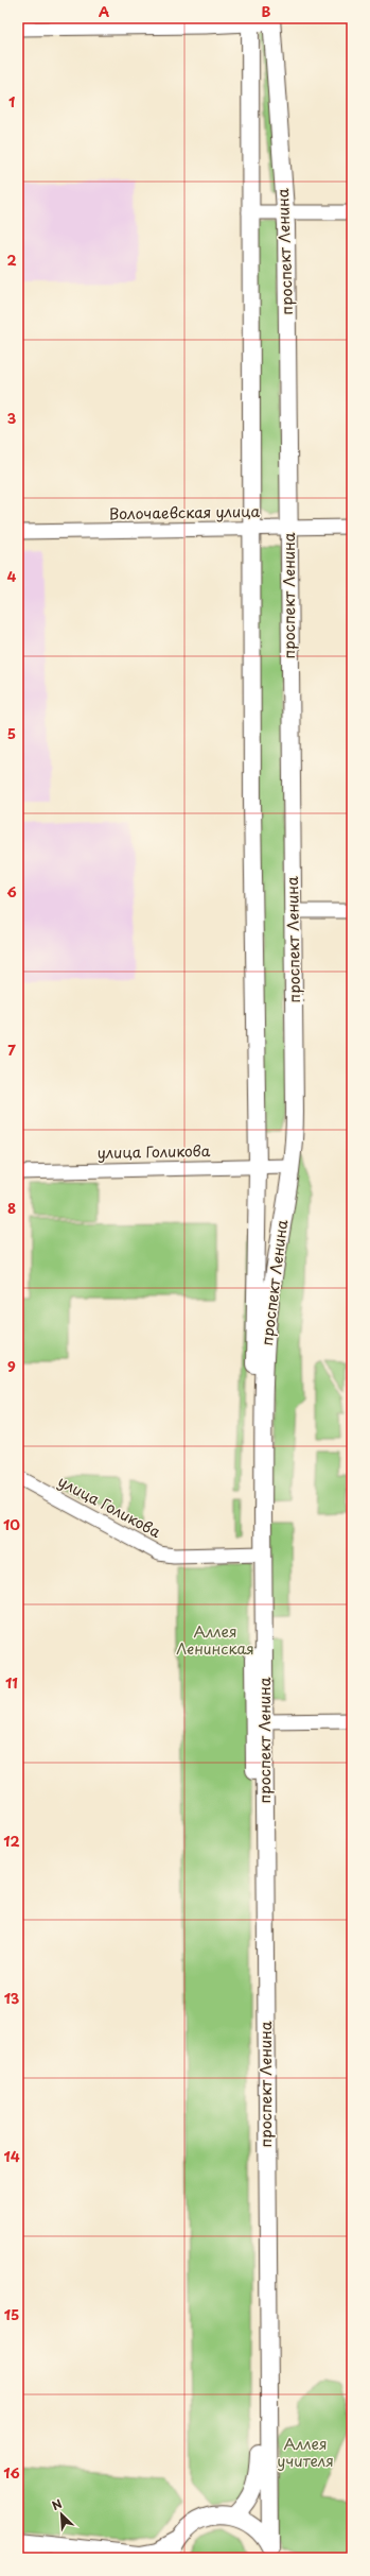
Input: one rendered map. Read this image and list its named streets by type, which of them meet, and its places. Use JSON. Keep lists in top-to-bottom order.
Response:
{
  "streets": {
    "main road": ["проспект Ленина"],
    "street": ["Волочаевская улица", "улица Голикова"]
  },
  "crossings": [
    ["проспект Ленина", "Волочаевская улица"],
    ["проспект Ленина", "улица Голикова"]
  ],
  "parks": ["Аллея Ленинская", "Аллея учителя"],
  "north": "top left",
  "grid": {
    "columns": ["A", "B"],
    "rows": [
      "1",
      "2",
      "3",
      "4",
      "5",
      "6",
      "7",
      "8",
      "9",
      "10",
      "11",
      "12",
      "13",
      "14",
      "15",
      "16"
    ]
  }
}
